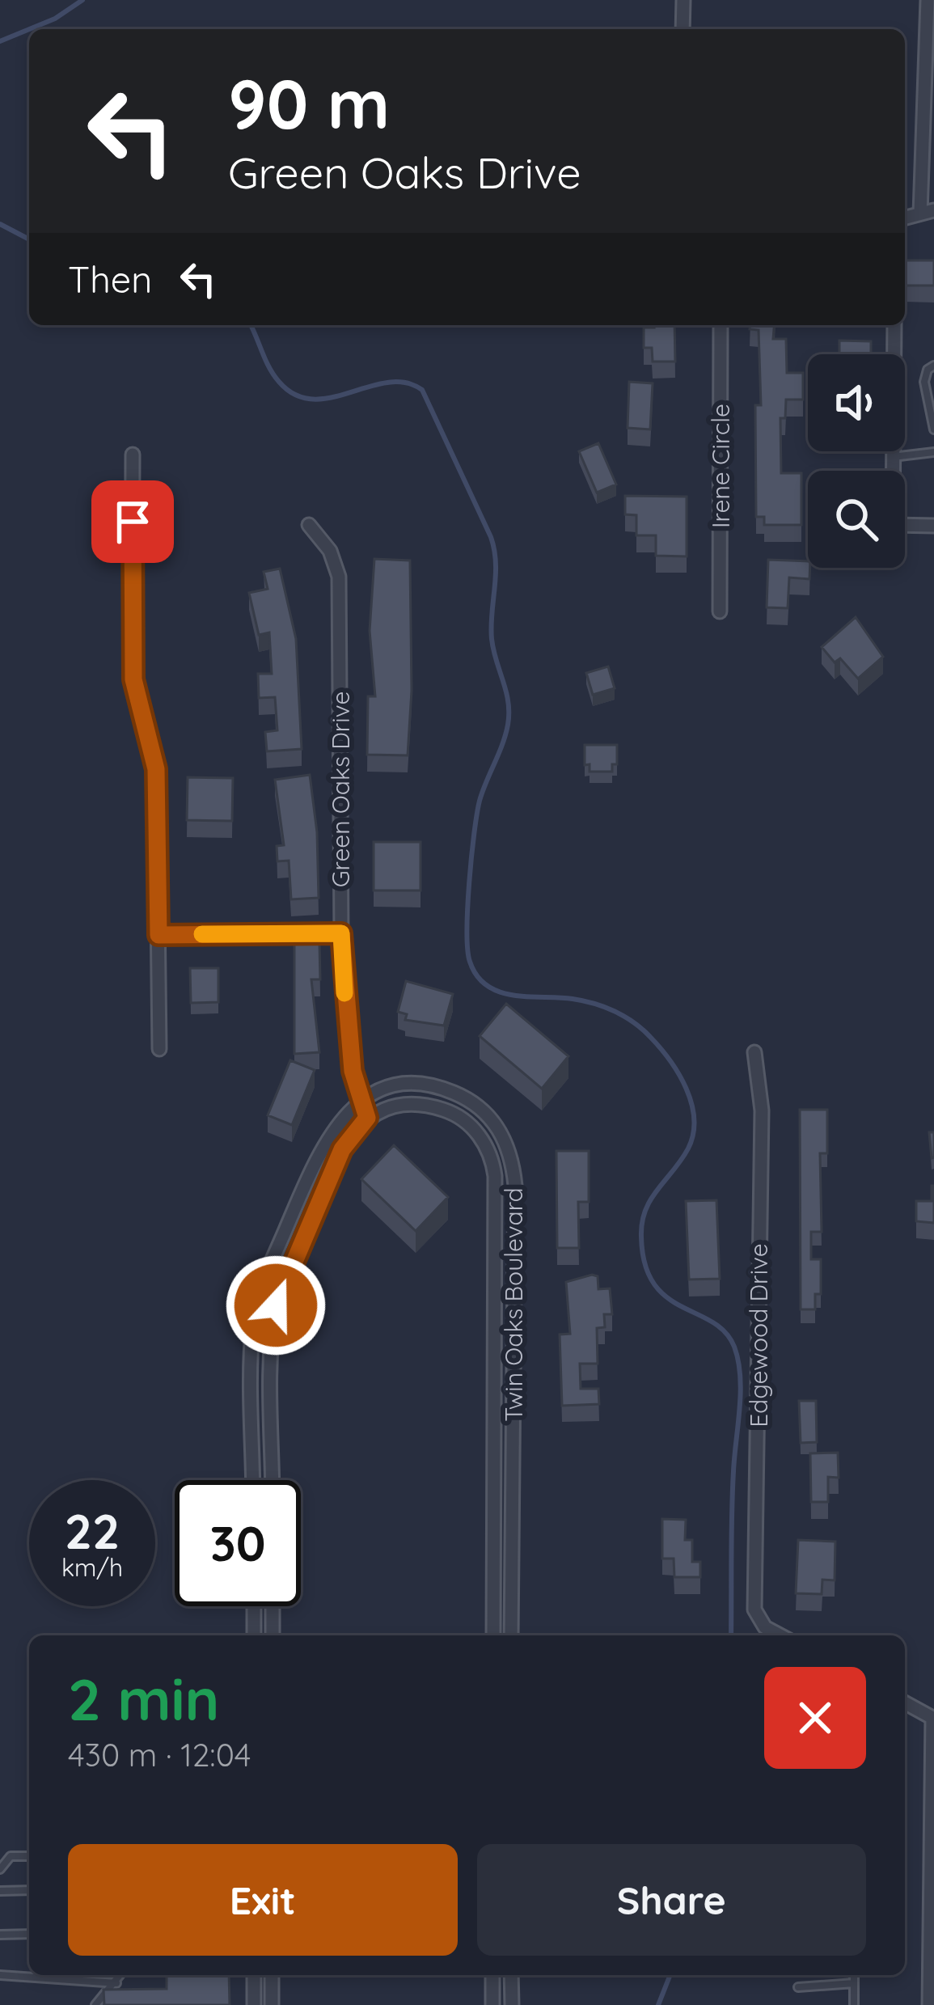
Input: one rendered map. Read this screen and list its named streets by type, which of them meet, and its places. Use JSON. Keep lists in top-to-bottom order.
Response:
{
  "streets": {
    "street": [
      "Irene Circle",
      "Green Oaks Drive",
      "Twin Oaks Boulevard",
      "Edgewood Drive"
    ]
  },
  "crossings": [
    ["Green Oaks Drive", "Twin Oaks Boulevard"]
  ],
  "page": {
    "turn": ["90 m", "Green Oaks Drive"],
    "then": "Then",
    "speed": "22 km/h",
    "limit": "30",
    "heading": ["2 min", "430 m · 12:04"],
    "buttons": ["Exit", "Share"]
  }
}
